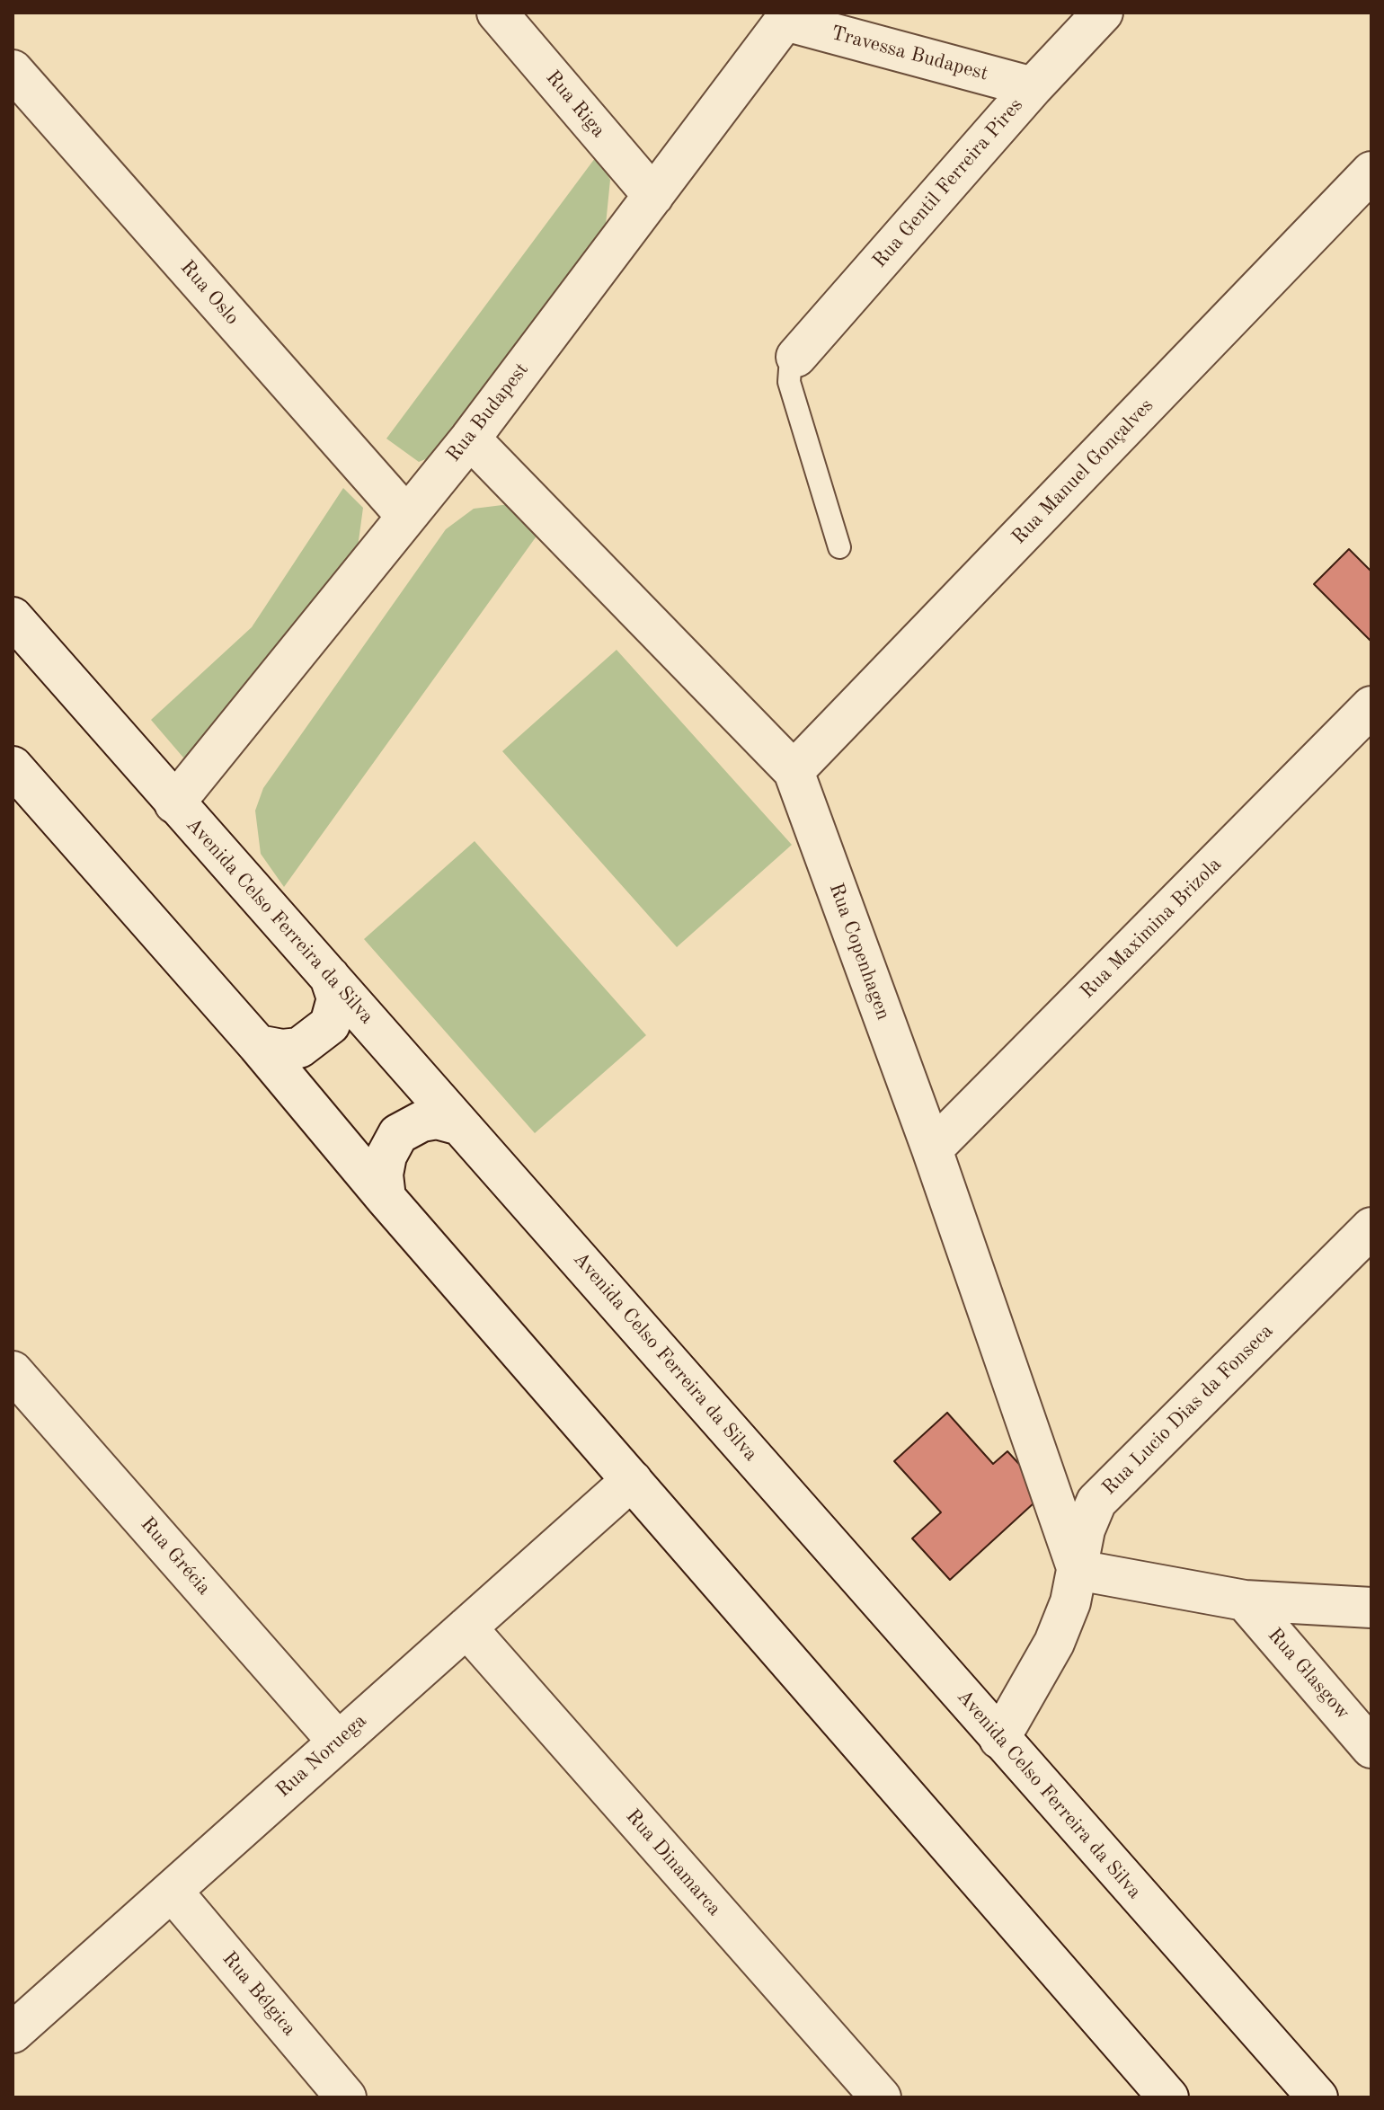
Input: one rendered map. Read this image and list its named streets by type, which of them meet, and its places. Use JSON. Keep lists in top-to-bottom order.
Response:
{
  "streets": {
    "street": [
      "Travessa Budapest",
      "Rua Riga",
      "Rua Gentil Ferreira Pires",
      "Rua Oslo",
      "Rua Budapest",
      "Rua Manuel Gonçalves",
      "Avenida Celso Ferreira da Silva",
      "Rua Maximina Brizola",
      "Rua Copenhagen",
      "Rua Lucio Dias da Fonseca",
      "Rua Grécia",
      "Rua Glasgow",
      "Rua Noruega",
      "Rua Dinamarca",
      "Rua Bélgica"
    ]
  },
  "crossings": [
    ["Travessa Budapest", "Rua Gentil Ferreira Pires"],
    ["Travessa Budapest", "Rua Budapest"],
    ["Rua Riga", "Rua Budapest"],
    ["Rua Oslo", "Rua Budapest"],
    ["Rua Budapest", "Avenida Celso Ferreira da Silva"],
    ["Rua Budapest", "Rua Copenhagen"],
    ["Rua Manuel Gonçalves", "Rua Copenhagen"],
    ["Avenida Celso Ferreira da Silva", "Rua Lucio Dias da Fonseca"],
    ["Rua Maximina Brizola", "Rua Copenhagen"],
    ["Rua Copenhagen", "Rua Lucio Dias da Fonseca"],
    ["Rua Grécia", "Rua Noruega"],
    ["Rua Noruega", "Rua Dinamarca"],
    ["Rua Noruega", "Rua Bélgica"]
  ]
}
